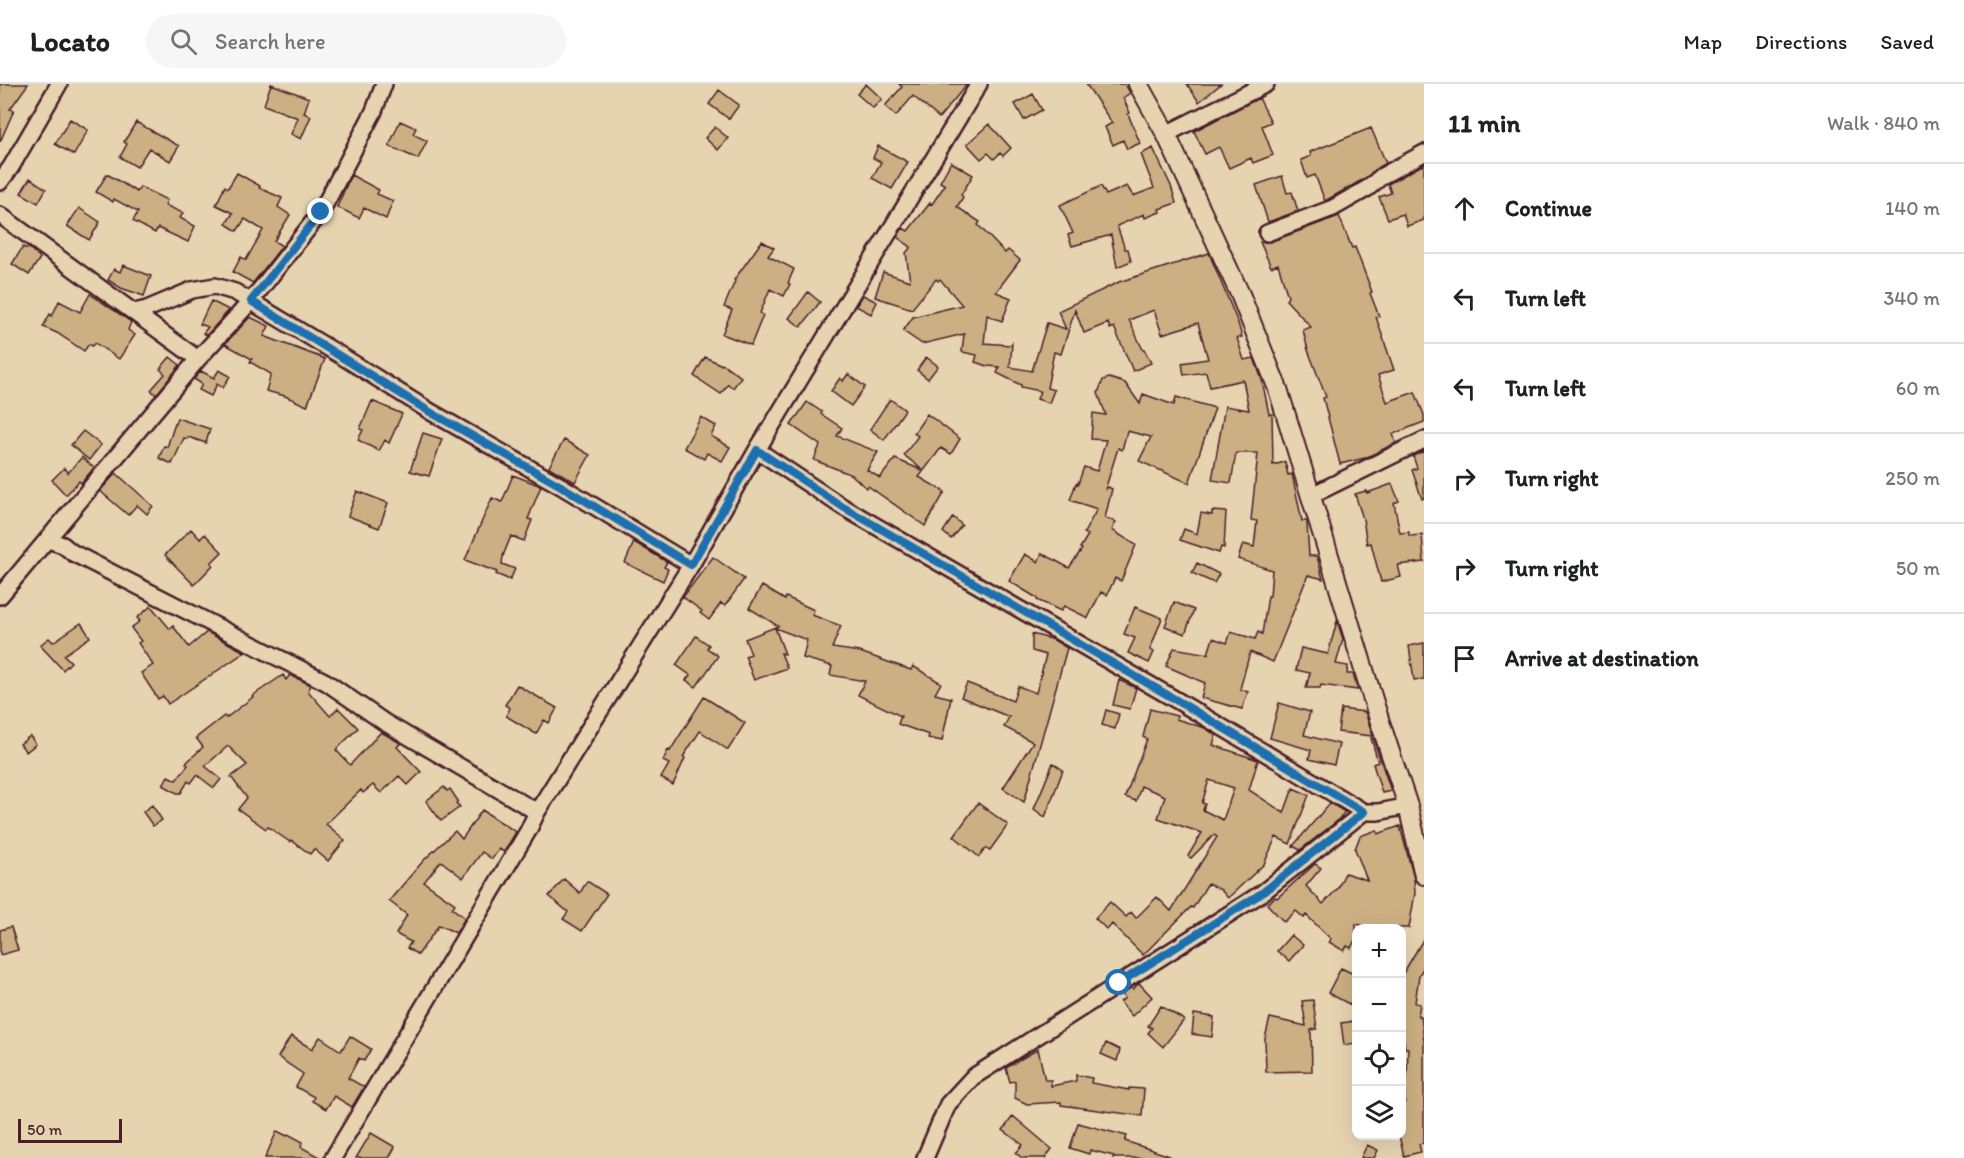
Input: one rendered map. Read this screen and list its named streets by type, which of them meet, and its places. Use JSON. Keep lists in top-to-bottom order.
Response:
{
  "scale_bar": "50 m",
  "page": {
    "header": "Locato",
    "search": "Search here",
    "nav": ["Map", "Directions", "Saved"],
    "heading": ["11 min", "Walk · 840 m"],
    "list": [
      ["Continue", "140 m"],
      ["Turn left", "340 m"],
      ["Turn left", "60 m"],
      ["Turn right", "250 m"],
      ["Turn right", "50 m"],
      "Arrive at destination"
    ],
    "map_buttons": ["+", "−"],
    "scale": "50 m"
  }
}
